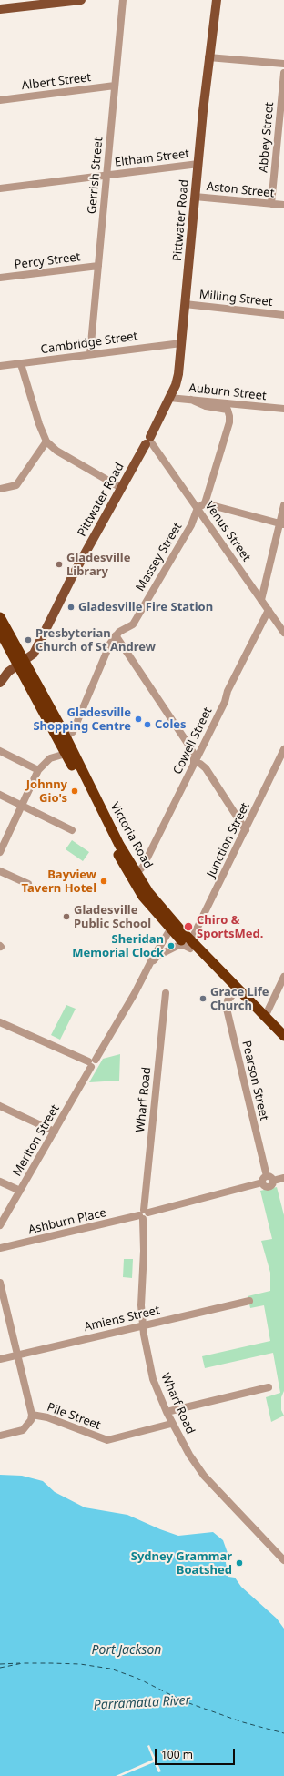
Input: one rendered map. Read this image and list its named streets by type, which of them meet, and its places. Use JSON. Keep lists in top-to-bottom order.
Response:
{
  "streets": {
    "highway": ["Victoria Road"],
    "main road": ["Pittwater Road"],
    "street": [
      "Albert Street",
      "Abbey Street",
      "Eltham Street",
      "Gerrish Street",
      "Aston Street",
      "Percy Street",
      "Milling Street",
      "Cambridge Street",
      "Auburn Street",
      "Venus Street",
      "Massey Street",
      "Cowell Street",
      "Junction Street",
      "Pearson Street",
      "Wharf Road",
      "Meriton Street",
      "Ashburn Place",
      "Amiens Street",
      "Pile Street"
    ]
  },
  "crossings": [
    ["Albert Street", "Gerrish Street"],
    ["Abbey Street", "Aston Street"],
    ["Eltham Street", "Gerrish Street"],
    ["Eltham Street", "Pittwater Road"],
    ["Gerrish Street", "Percy Street"],
    ["Gerrish Street", "Cambridge Street"],
    ["Aston Street", "Pittwater Road"],
    ["Pittwater Road", "Milling Street"],
    ["Pittwater Road", "Cambridge Street"],
    ["Pittwater Road", "Auburn Street"],
    ["Pittwater Road", "Venus Street"],
    ["Pittwater Road", "Victoria Road"],
    ["Venus Street", "Massey Street"],
    ["Venus Street", "Cowell Street"],
    ["Massey Street", "Victoria Road"],
    ["Cowell Street", "Victoria Road"],
    ["Victoria Road", "Junction Street"],
    ["Victoria Road", "Pearson Street"],
    ["Victoria Road", "Meriton Street"],
    ["Pearson Street", "Ashburn Place"],
    ["Wharf Road", "Ashburn Place"],
    ["Wharf Road", "Amiens Street"],
    ["Wharf Road", "Pile Street"]
  ],
  "water": ["Port Jackson", "Parramatta River"],
  "places": [
    "Gladesville Library",
    "Gladesville Fire Station",
    "Presbyterian Church of St Andrew",
    "Gladesville Shopping Centre",
    "Coles",
    "Johnny Gio's",
    "Bayview Tavern Hotel",
    "Gladesville Public School",
    "Chiro & SportsMed.",
    "Sheridan Memorial Clock",
    "Grace Life Church",
    "Sydney Grammar Boatshed"
  ],
  "scale_bar": "100 m"
}
